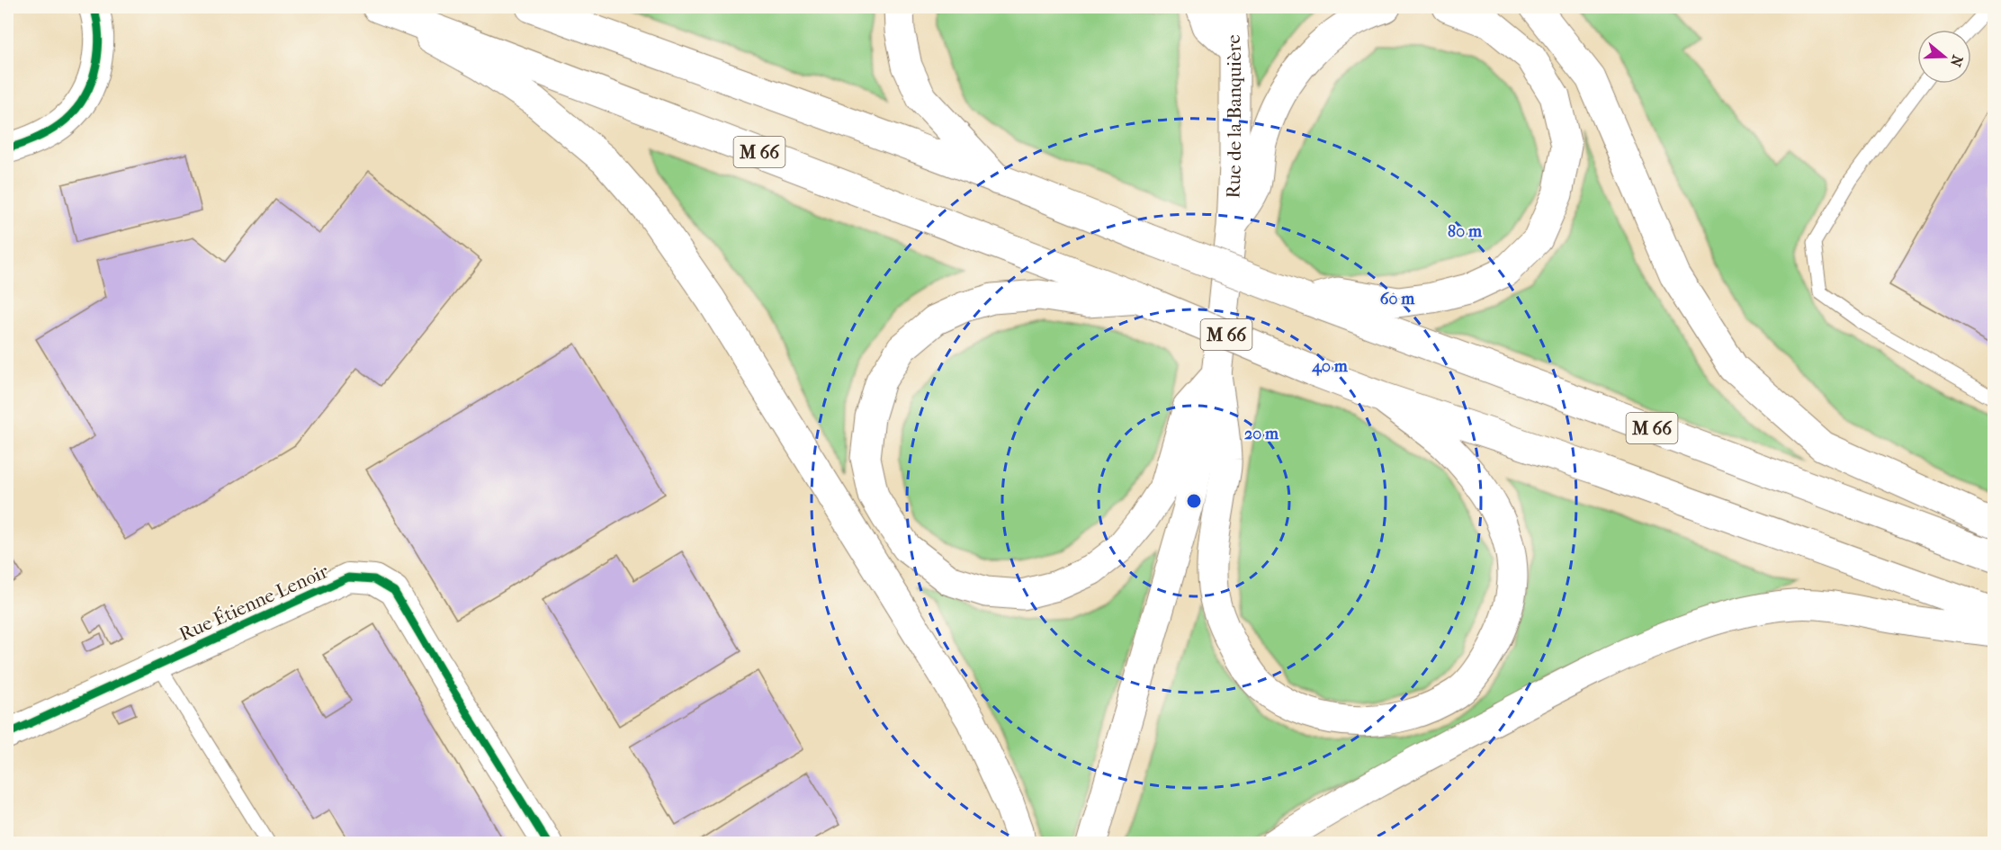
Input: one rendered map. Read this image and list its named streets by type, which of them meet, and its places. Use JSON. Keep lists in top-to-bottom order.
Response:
{
  "streets": {
    "main road": ["Rue de la Banquière", "M 66"],
    "street": ["Rue Étienne Lenoir"]
  },
  "crossings": [
    ["Rue de la Banquière", "M 66"]
  ],
  "north": "right",
  "rings": [
    "80 m",
    "60 m",
    "40 m",
    "20 m"
  ]
}
